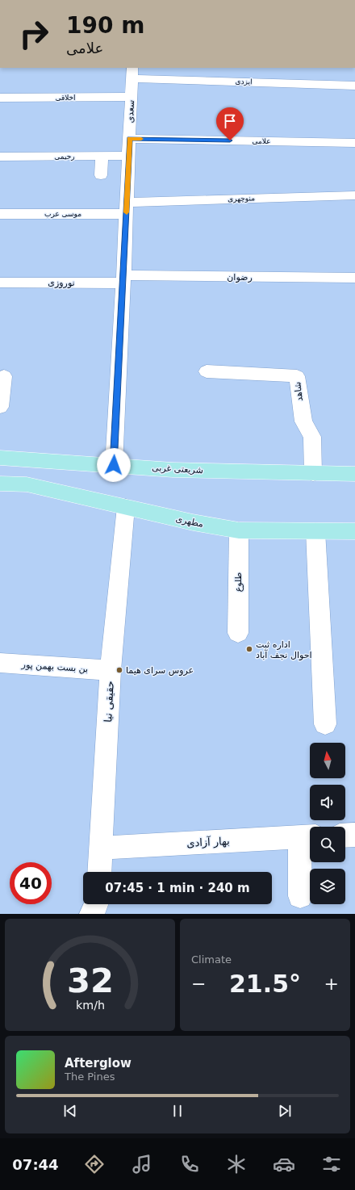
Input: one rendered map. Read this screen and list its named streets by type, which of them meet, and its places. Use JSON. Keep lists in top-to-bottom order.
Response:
{
  "streets": {
    "main road": ["شریعتی غربی", "مطهری"],
    "street": [
      "ایزدی",
      "اخلاقی",
      "سعدی",
      "علامی",
      "رحیمی",
      "منوچهری",
      "موسی عرب",
      "رضوان",
      "نوروزی",
      "شاهد",
      "طلوع",
      "بن بست بهمن پور",
      "حقیقی نیا",
      "بهار آزادی"
    ]
  },
  "crossings": [
    ["ایزدی", "سعدی"],
    ["اخلاقی", "سعدی"],
    ["سعدی", "علامی"],
    ["سعدی", "رحیمی"],
    ["سعدی", "منوچهری"],
    ["سعدی", "موسی عرب"],
    ["سعدی", "رضوان"],
    ["سعدی", "نوروزی"],
    ["سعدی", "شریعتی غربی"],
    ["منوچهری", "موسی عرب"],
    ["رضوان", "نوروزی"],
    ["شاهد", "شریعتی غربی"],
    ["مطهری", "طلوع"],
    ["مطهری", "حقیقی نیا"],
    ["بن بست بهمن پور", "حقیقی نیا"],
    ["حقیقی نیا", "بهار آزادی"]
  ],
  "places": ["اداره ثبت احوال نجف آباد", "عروس سرای هیما"],
  "north": "top",
  "page": {
    "turn": ["190 m", "علامی"],
    "limit": "40",
    "trip": "07:45 · 1 min · 240 m",
    "tile": "Climate",
    "heat": ["−", "21.5°", "+"],
    "song": ["Afterglow", "The Pines"],
    "tabs": "07:44",
    "gauge": ["32", "km/h"]
  }
}
